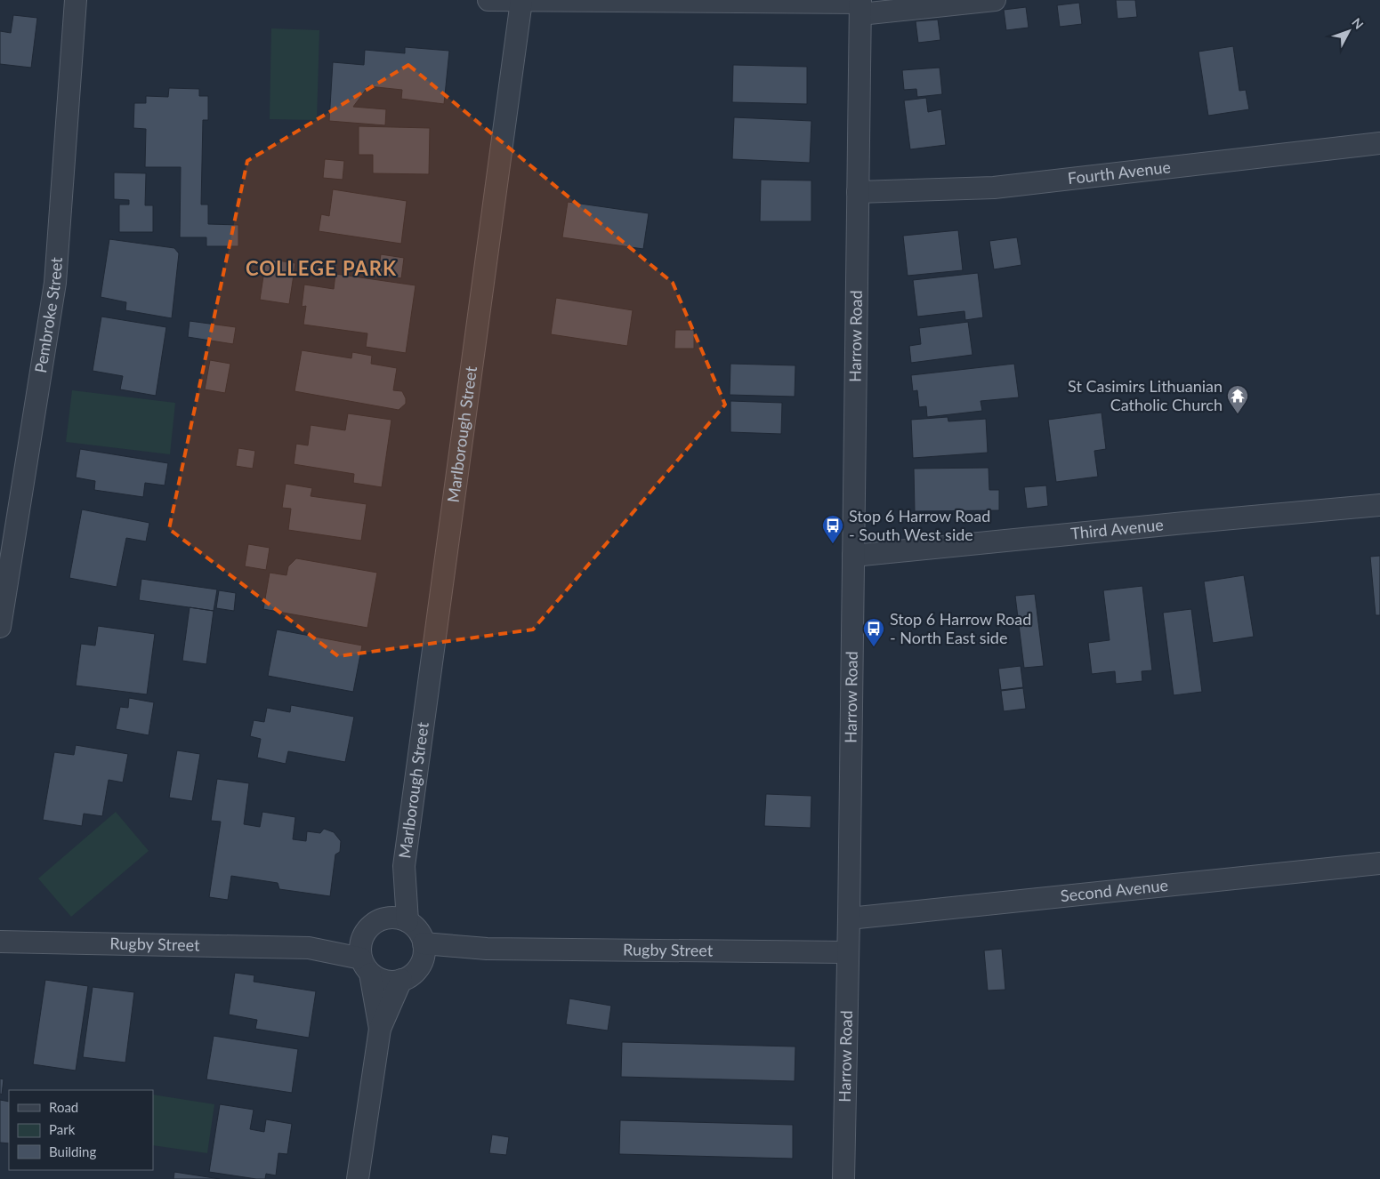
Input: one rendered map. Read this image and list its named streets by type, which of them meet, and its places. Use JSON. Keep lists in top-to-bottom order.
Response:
{
  "streets": {
    "street": [
      "Fourth Avenue",
      "Pembroke Street",
      "Harrow Road",
      "Marlborough Street",
      "Third Avenue",
      "Second Avenue",
      "Rugby Street"
    ]
  },
  "crossings": [
    ["Fourth Avenue", "Harrow Road"],
    ["Harrow Road", "Third Avenue"],
    ["Harrow Road", "Second Avenue"],
    ["Harrow Road", "Rugby Street"],
    ["Marlborough Street", "Rugby Street"]
  ],
  "districts": ["COLLEGE PARK"],
  "places": {
    "temple": ["St Casimirs Lithuanian Catholic Church"],
    "bus stop": ["Stop 6 Harrow Road - South West side", "Stop 6 Harrow Road - North East side"]
  },
  "legend": ["Road", "Park", "Building"],
  "north": "top right"
}
